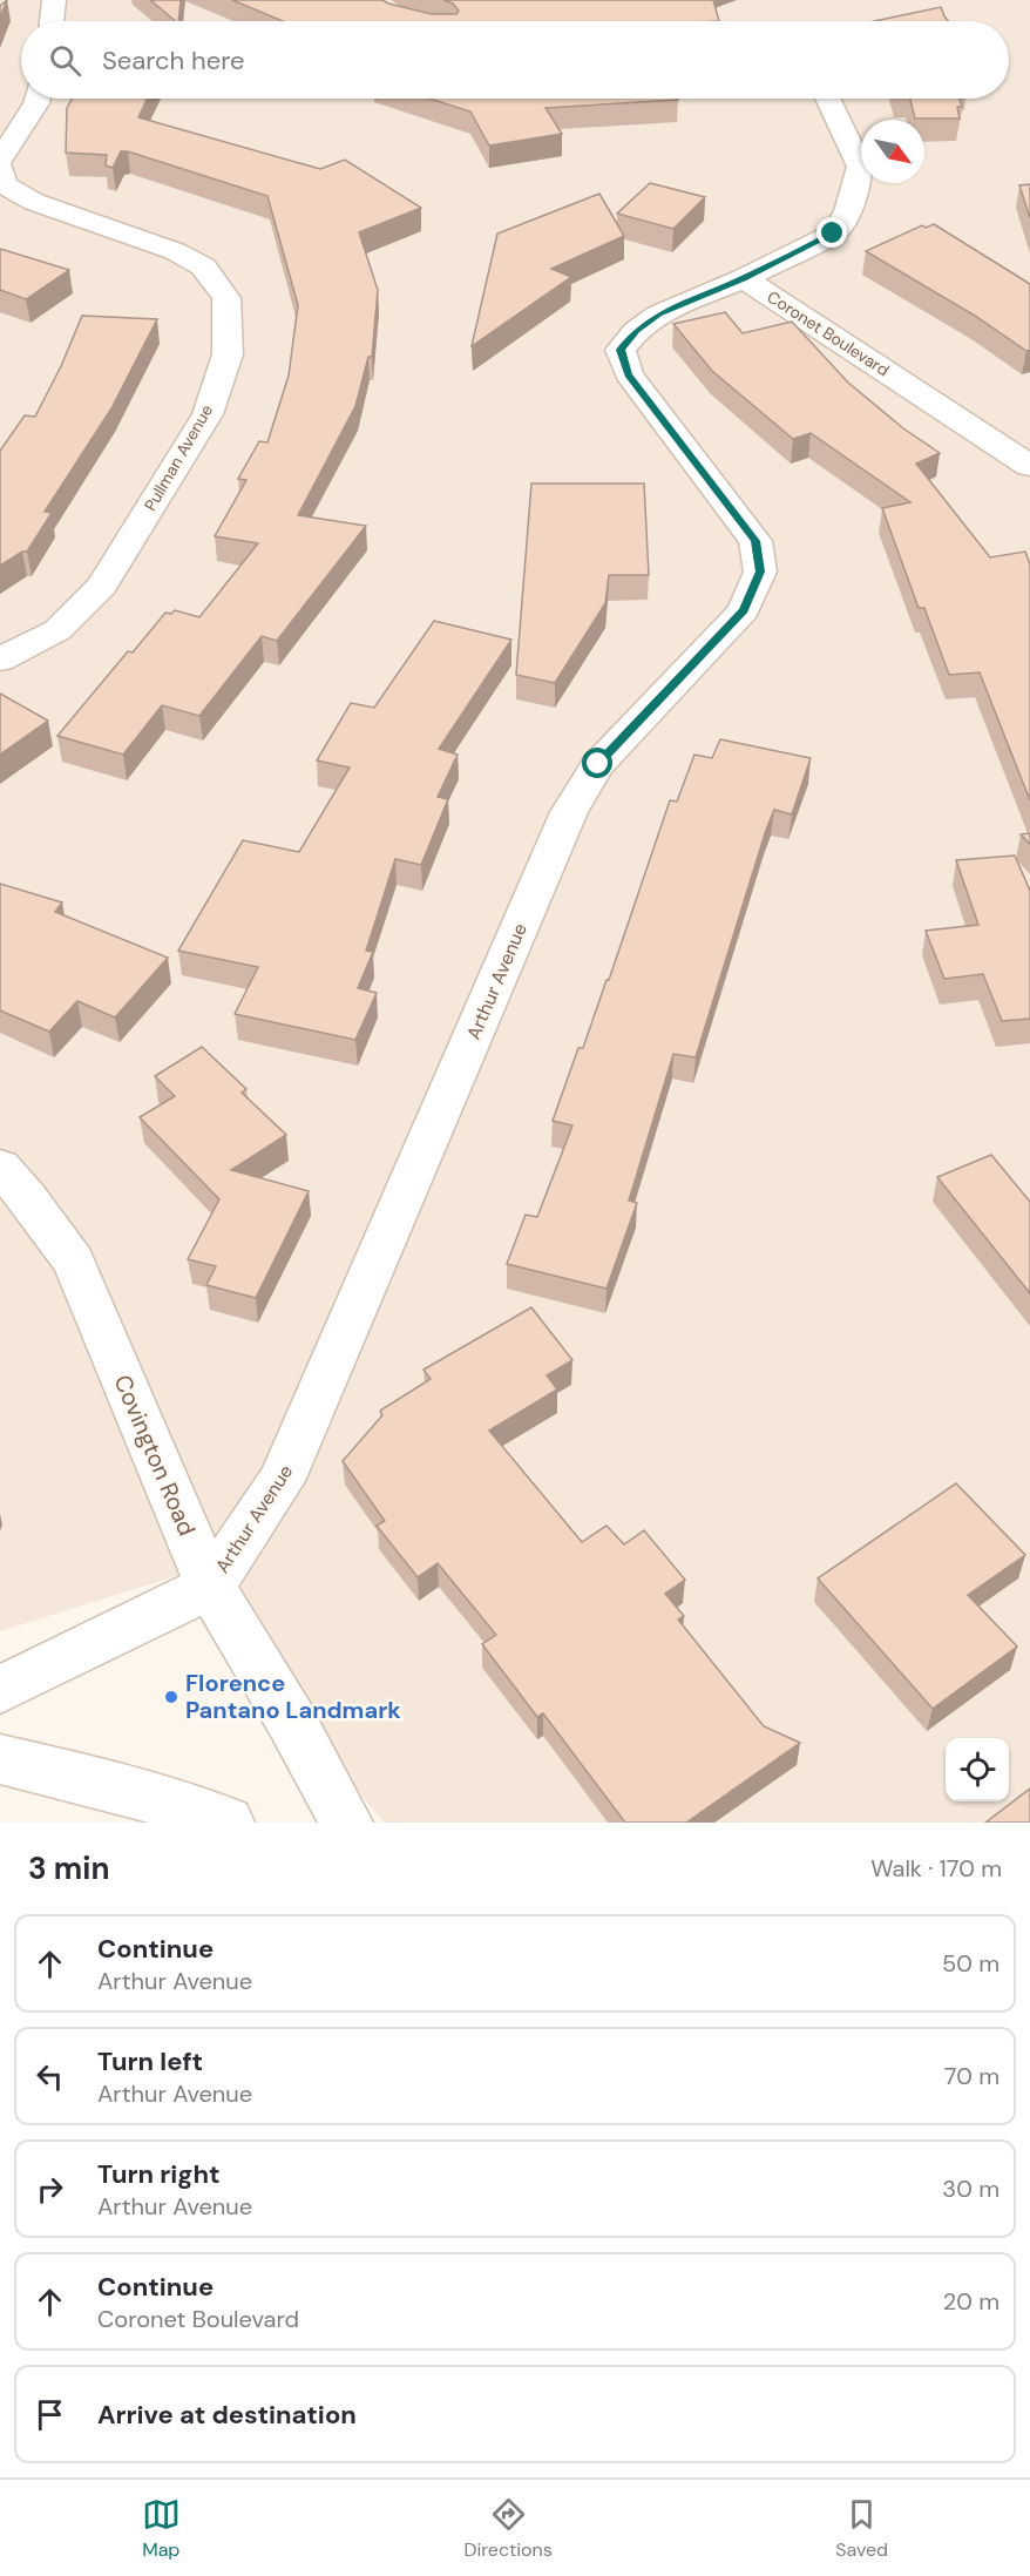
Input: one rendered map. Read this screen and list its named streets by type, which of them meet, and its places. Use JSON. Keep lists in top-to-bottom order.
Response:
{
  "streets": {
    "street": [
      "Coronet Boulevard",
      "Pullman Avenue",
      "Arthur Avenue",
      "Covington Road"
    ]
  },
  "crossings": [
    ["Coronet Boulevard", "Arthur Avenue"],
    ["Arthur Avenue", "Covington Road"]
  ],
  "places": ["Florence Pantano Landmark"],
  "north": "bottom right",
  "page": {
    "search": "Search here",
    "heading": ["3 min", "Walk · 170 m"],
    "list": [
      ["Continue", "Arthur Avenue", "50 m"],
      ["Turn left", "Arthur Avenue", "70 m"],
      ["Turn right", "Arthur Avenue", "30 m"],
      ["Continue", "Coronet Boulevard", "20 m"],
      "Arrive at destination"
    ],
    "nav": ["Map", "Directions", "Saved"]
  }
}
